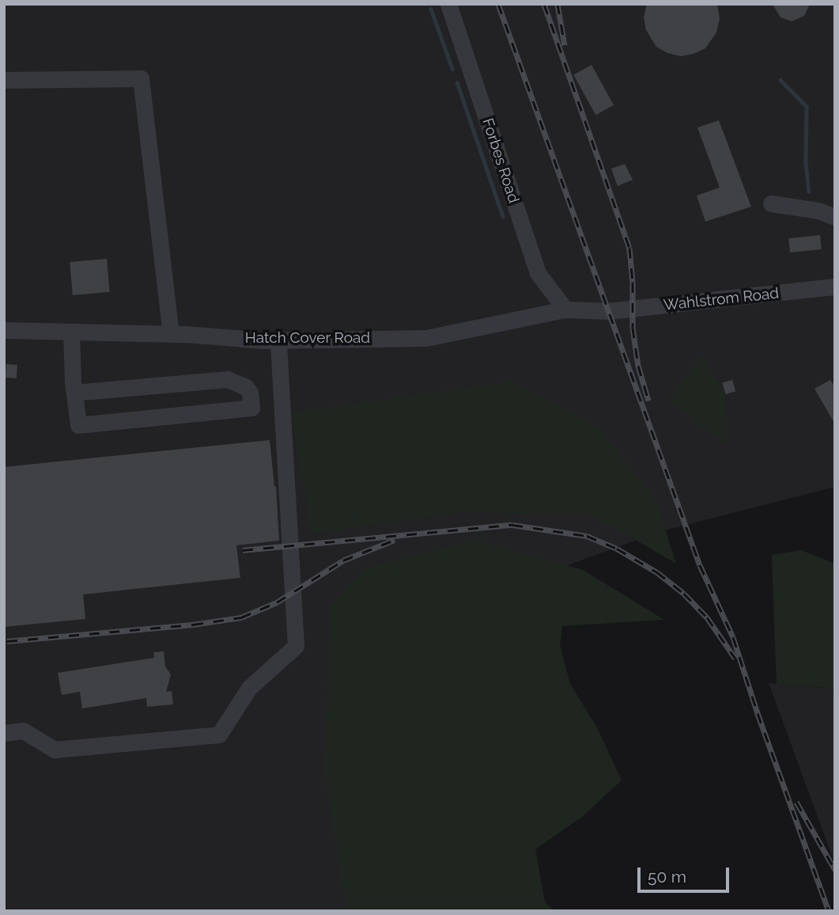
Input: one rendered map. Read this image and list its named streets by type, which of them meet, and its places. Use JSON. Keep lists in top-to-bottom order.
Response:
{
  "streets": {
    "street": ["Forbes Road", "Wahlstrom Road", "Hatch Cover Road"]
  },
  "crossings": [
    ["Forbes Road", "Hatch Cover Road"],
    ["Wahlstrom Road", "Hatch Cover Road"]
  ],
  "scale_bar": "50 m"
}
